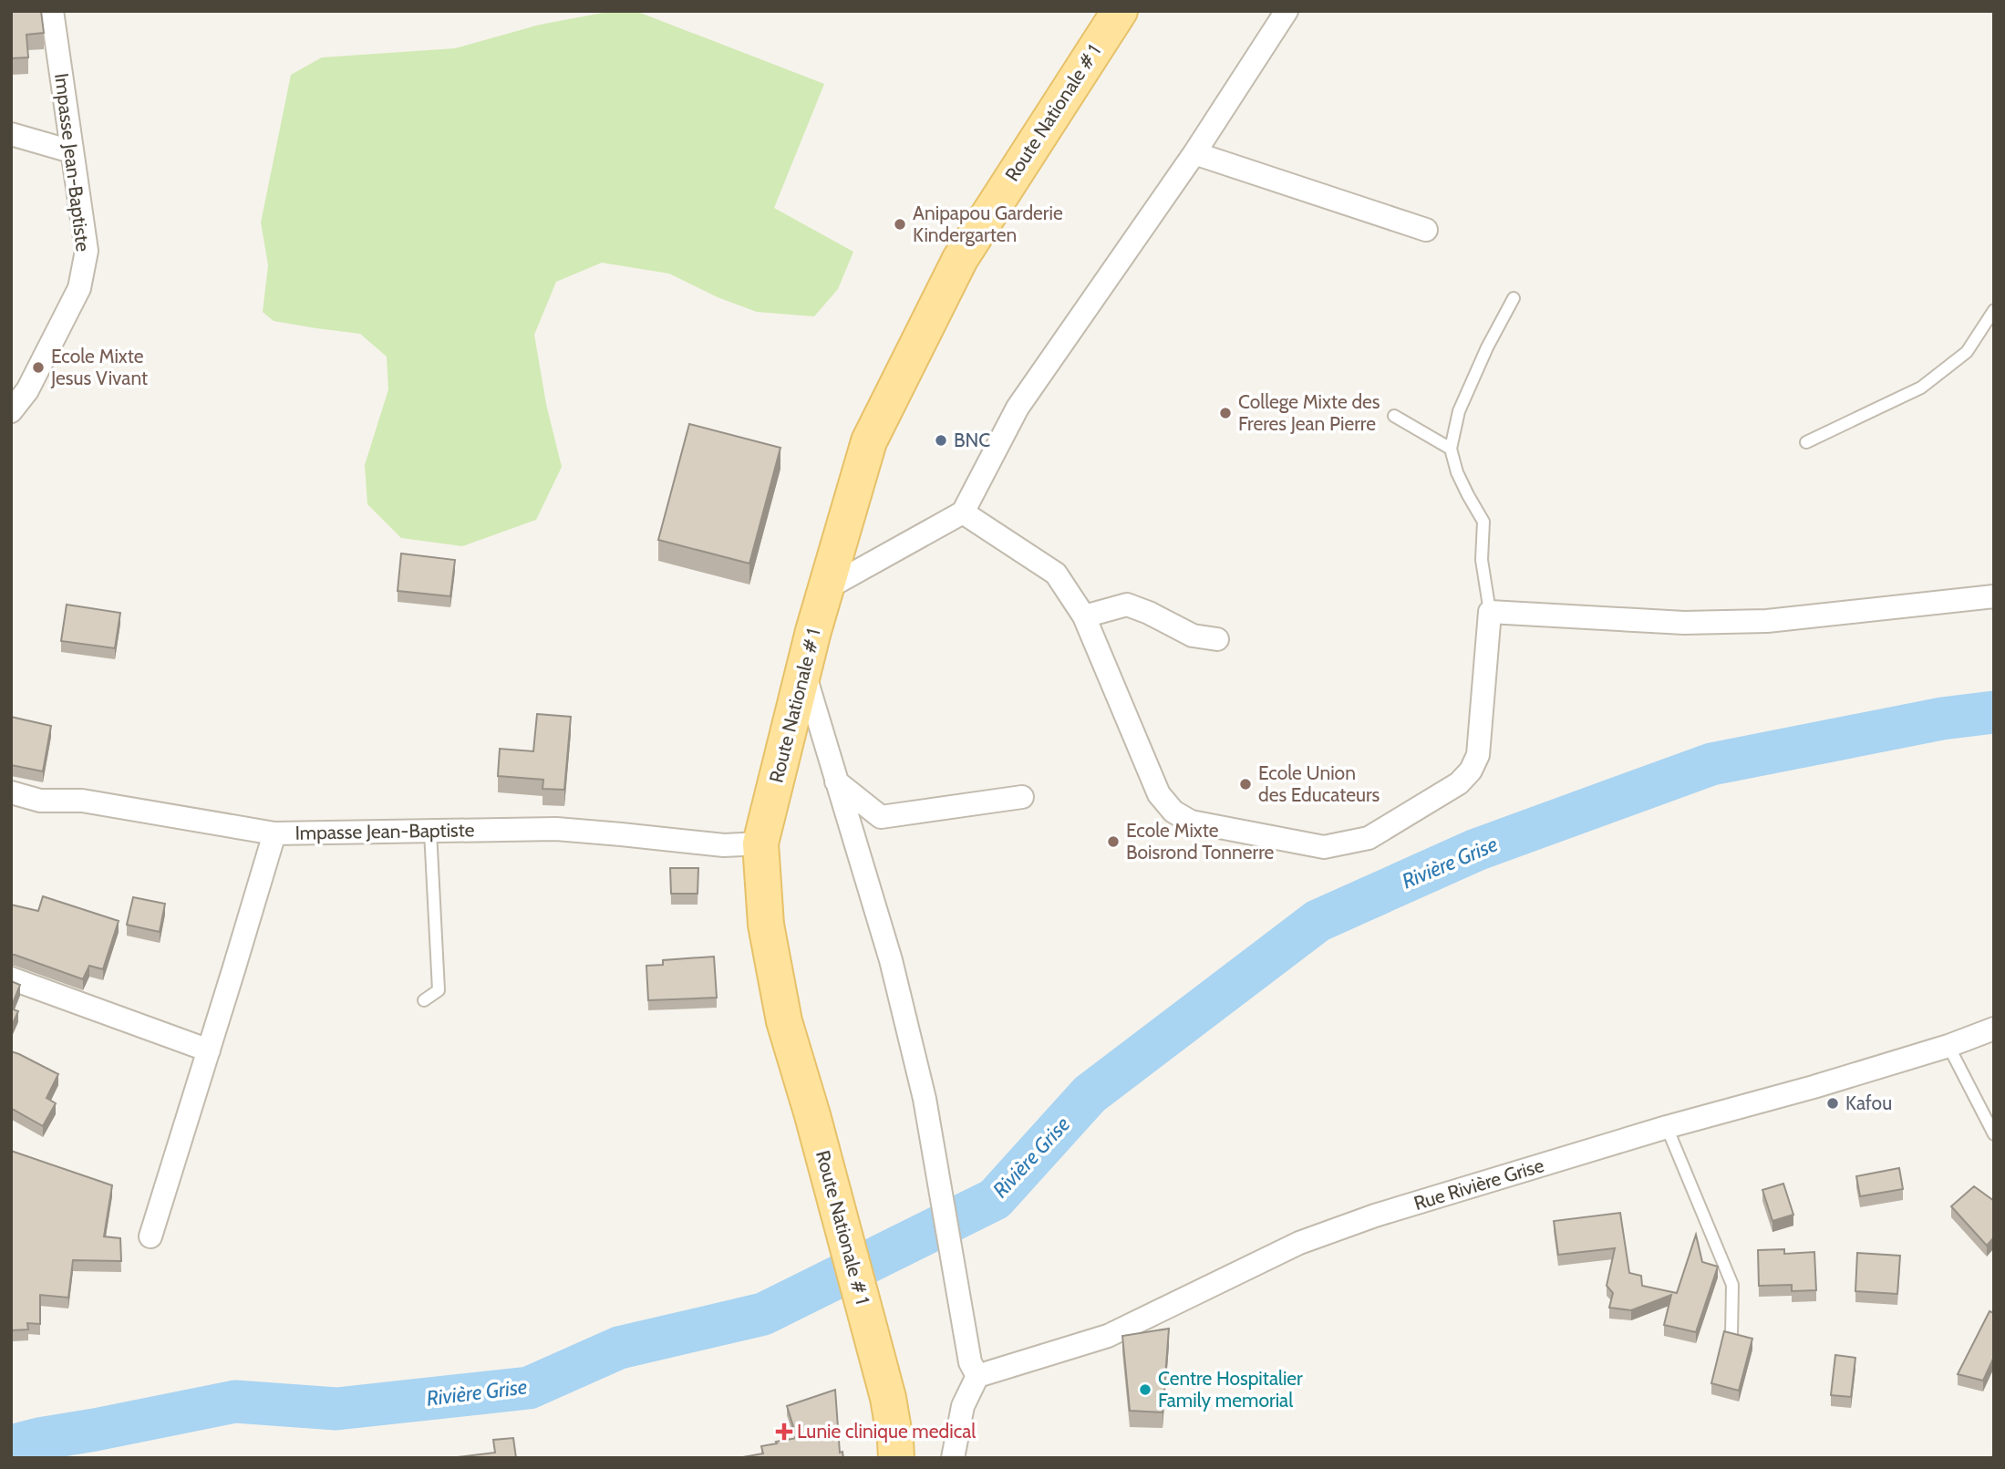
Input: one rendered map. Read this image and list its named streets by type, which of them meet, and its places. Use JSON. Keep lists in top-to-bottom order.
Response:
{
  "streets": {
    "main road": ["Route Nationale # 1"],
    "street": ["Impasse Jean-Baptiste", "Rue Rivière Grise"]
  },
  "crossings": [
    ["Route Nationale # 1", "Impasse Jean-Baptiste"]
  ],
  "water": ["Rivière Grise"],
  "places": {
    "other": [
      "Anipapou Garderie Kindergarten",
      "Ecole Mixte Jesus Vivant",
      "College Mixte des Freres Jean Pierre",
      "BNC",
      "Ecole Union des Educateurs",
      "Ecole Mixte Boisrond Tonnerre",
      "Kafou",
      "Centre Hospitalier Family memorial"
    ],
    "health": ["Lunie clinique medical"]
  }
}
